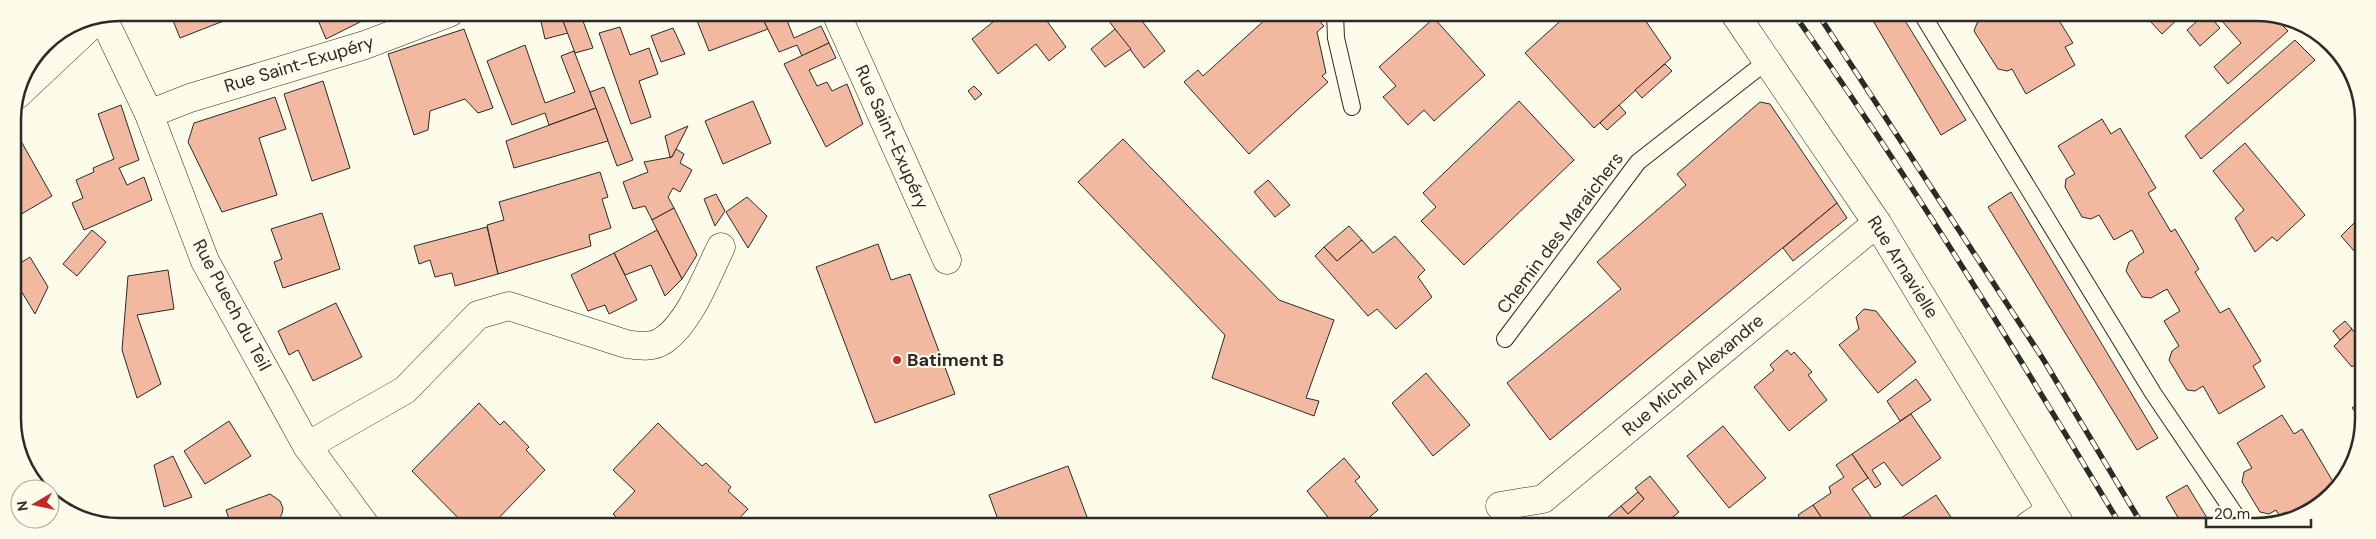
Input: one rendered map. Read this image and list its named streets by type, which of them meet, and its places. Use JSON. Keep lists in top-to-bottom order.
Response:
{
  "streets": {
    "street": [
      "Rue Saint-Exupéry",
      "Rue Arnavielle",
      "Rue Puech du Teil",
      "Rue Michel Alexandre"
    ],
    "lane": ["Chemin des Maraichers"]
  },
  "crossings": [
    ["Rue Saint-Exupéry", "Rue Puech du Teil"],
    ["Chemin des Maraichers", "Rue Arnavielle"],
    ["Rue Arnavielle", "Rue Michel Alexandre"]
  ],
  "places": ["Batiment B"],
  "scale_bar": "20 m",
  "north": "left"
}
